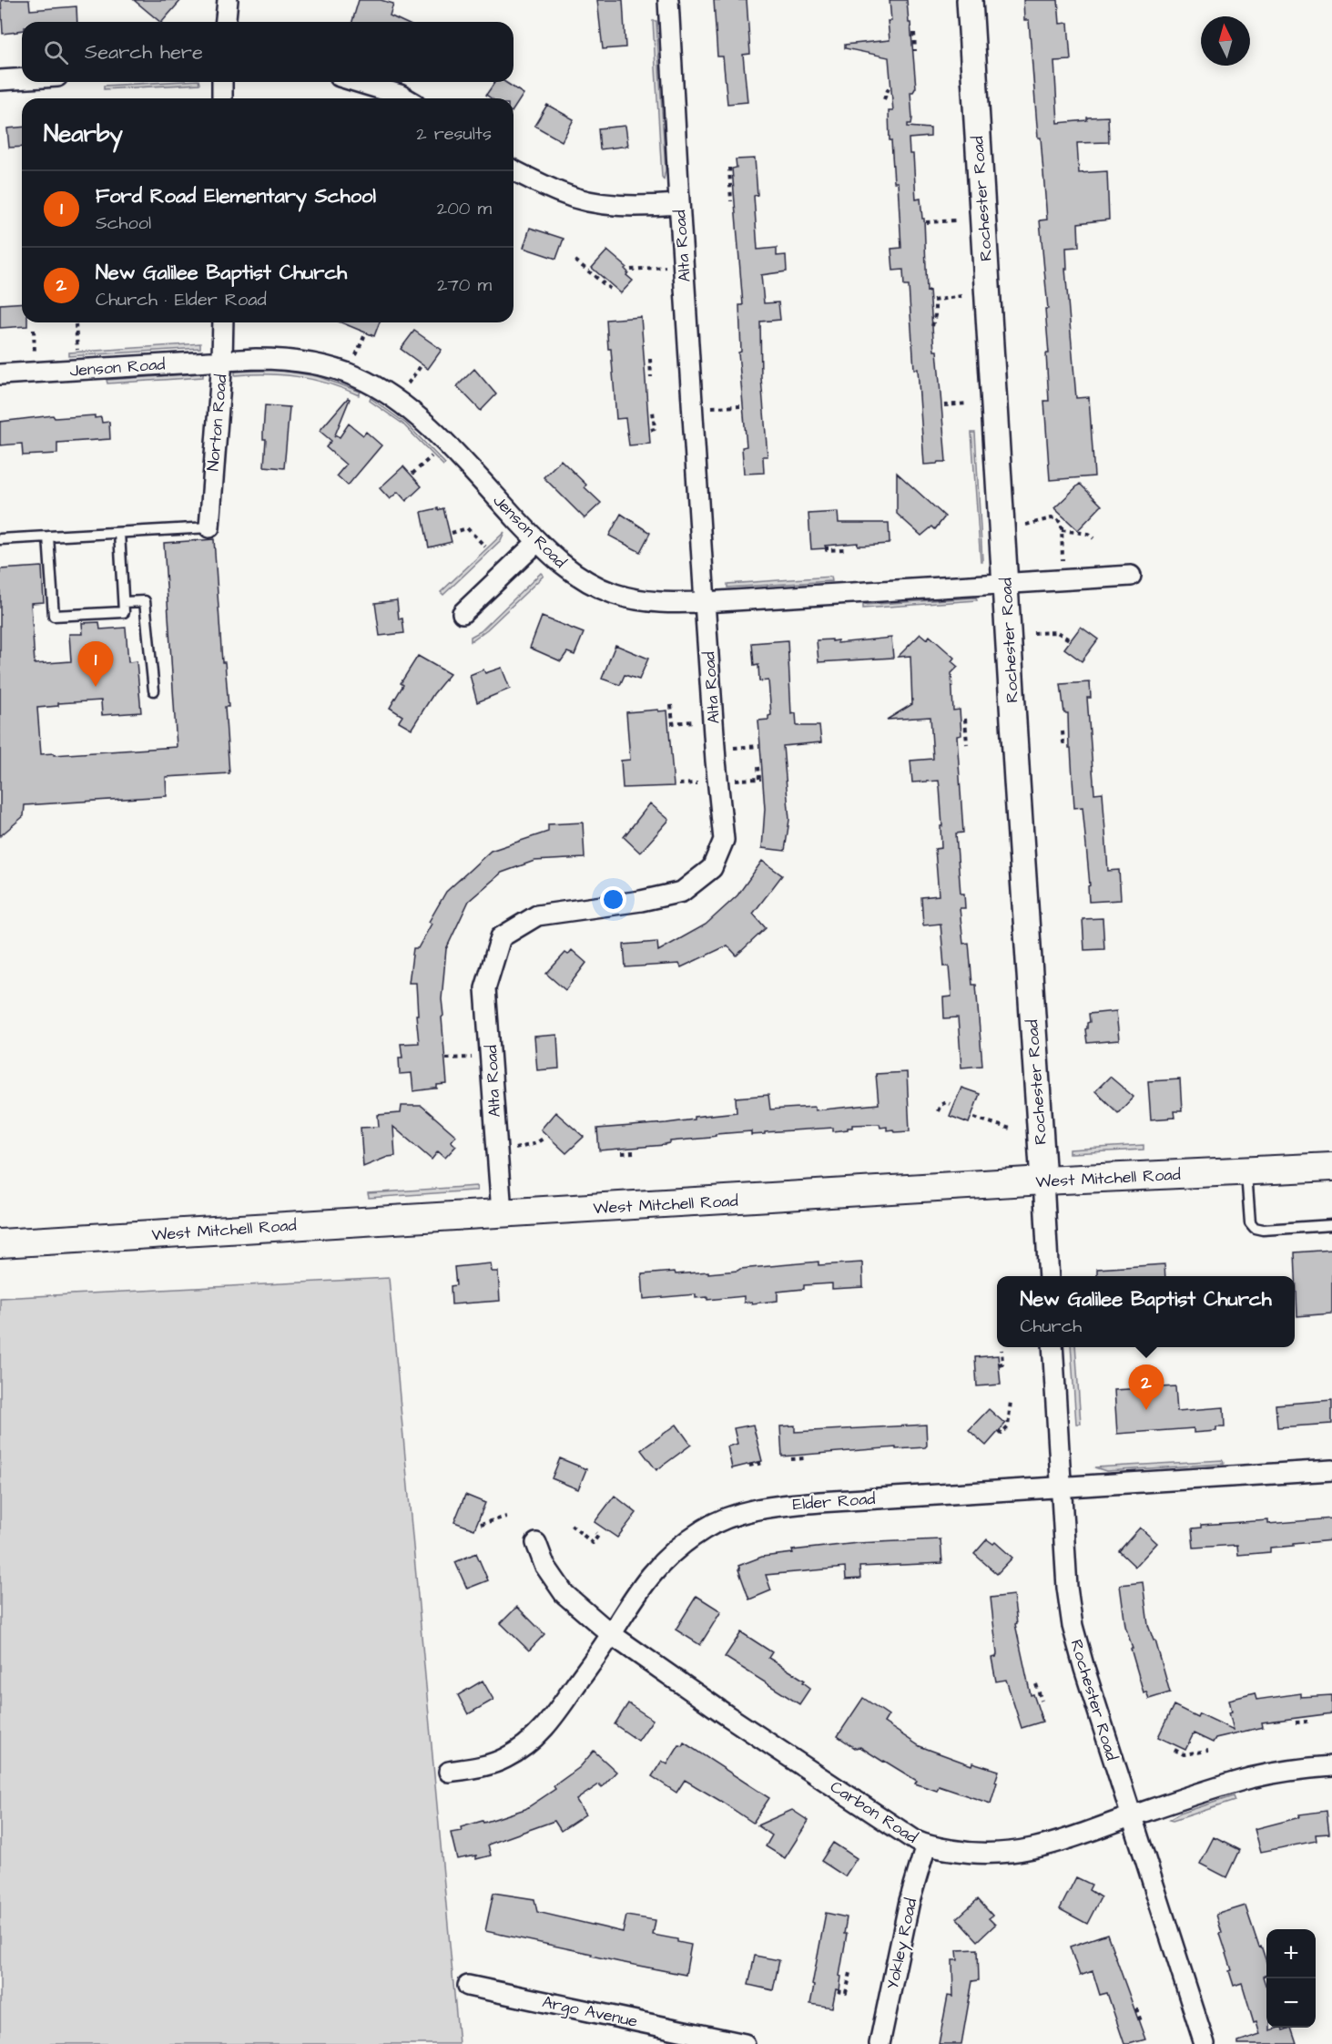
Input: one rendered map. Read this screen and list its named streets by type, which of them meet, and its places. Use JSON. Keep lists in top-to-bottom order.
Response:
{
  "streets": {
    "main road": ["West Mitchell Road"],
    "street": [
      "Rochester Road",
      "Alta Road",
      "Jenson Road",
      "Norton Road",
      "Elder Road",
      "Carbon Road",
      "Yokley Road",
      "Argo Avenue"
    ]
  },
  "crossings": [
    ["Rochester Road", "Jenson Road"],
    ["Rochester Road", "West Mitchell Road"],
    ["Rochester Road", "Elder Road"],
    ["Rochester Road", "Carbon Road"],
    ["Alta Road", "Jenson Road"],
    ["Alta Road", "West Mitchell Road"],
    ["Jenson Road", "Norton Road"],
    ["Elder Road", "Carbon Road"],
    ["Carbon Road", "Yokley Road"]
  ],
  "north": "top",
  "page": {
    "search": "Search here",
    "heading": ["Nearby", "2 results"],
    "list": [
      {
        "mark": "1",
        "name": "Ford Road Elementary School",
        "note": "School",
        "value": "200 m"
      },
      {
        "mark": "2",
        "name": "New Galilee Baptist Church",
        "note": "Church · Elder Road",
        "value": "270 m"
      }
    ],
    "pins": ["1", "2"],
    "popup": ["New Galilee Baptist Church", "Church"],
    "map_buttons": ["+", "−"]
  }
}
